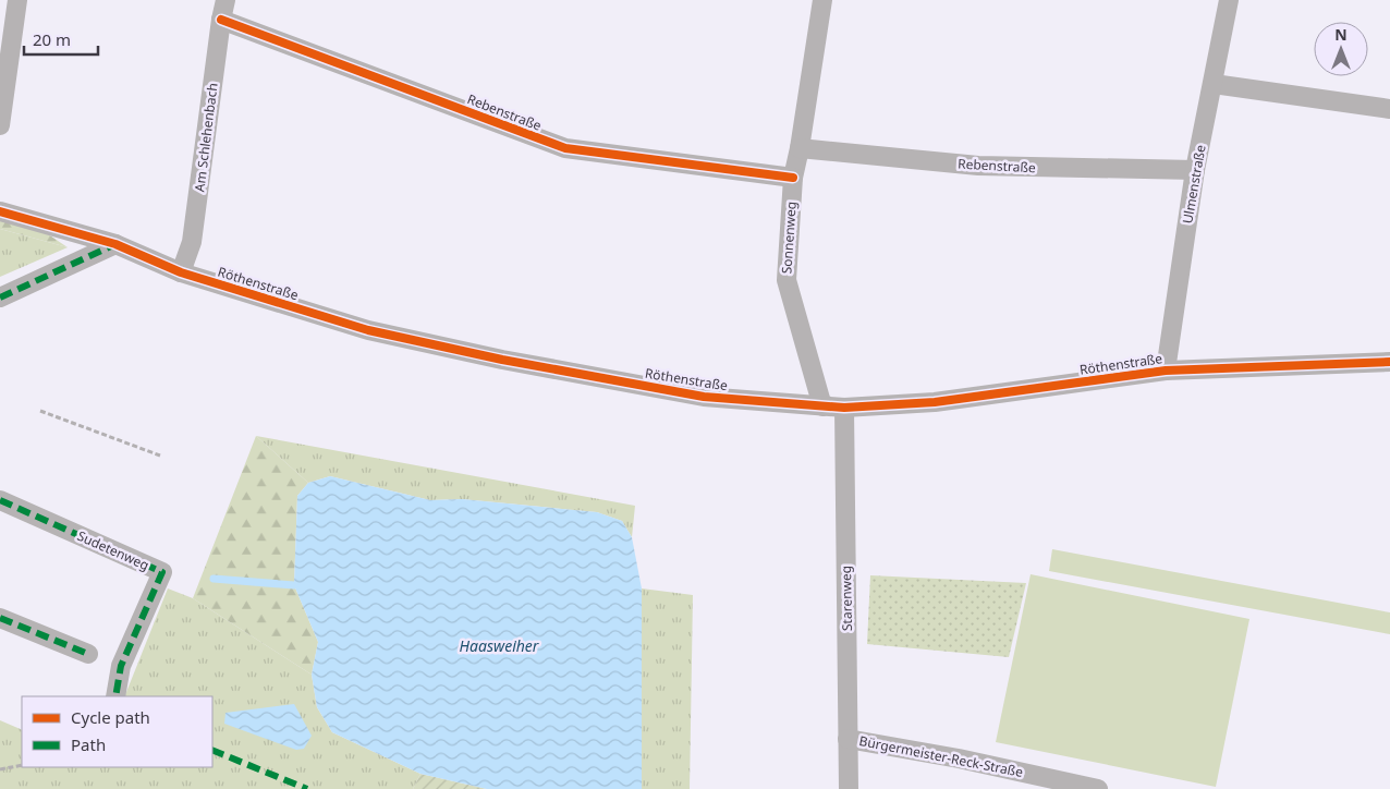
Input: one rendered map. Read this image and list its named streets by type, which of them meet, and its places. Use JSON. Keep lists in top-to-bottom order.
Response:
{
  "streets": {
    "street": [
      "Rebenstraße",
      "Am Schlehenbach",
      "Ulmenstraße",
      "Sonnenweg",
      "Röthenstraße",
      "Sudetenweg",
      "Starenweg",
      "Bürgermeister-Reck-Straße"
    ]
  },
  "crossings": [
    ["Rebenstraße", "Am Schlehenbach"],
    ["Rebenstraße", "Ulmenstraße"],
    ["Rebenstraße", "Sonnenweg"],
    ["Am Schlehenbach", "Röthenstraße"],
    ["Ulmenstraße", "Röthenstraße"],
    ["Sonnenweg", "Röthenstraße"],
    ["Röthenstraße", "Starenweg"],
    ["Starenweg", "Bürgermeister-Reck-Straße"]
  ],
  "water": ["Haasweiher"],
  "legend": ["Cycle path", "Path"],
  "scale_bar": "20 m",
  "north": "top"
}
